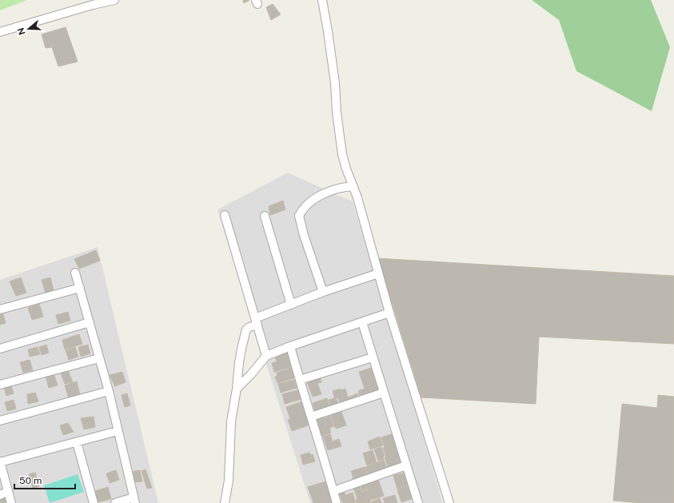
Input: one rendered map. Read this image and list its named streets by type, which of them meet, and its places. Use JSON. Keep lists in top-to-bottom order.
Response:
{
  "scale_bar": "50 m",
  "north": "left"
}
